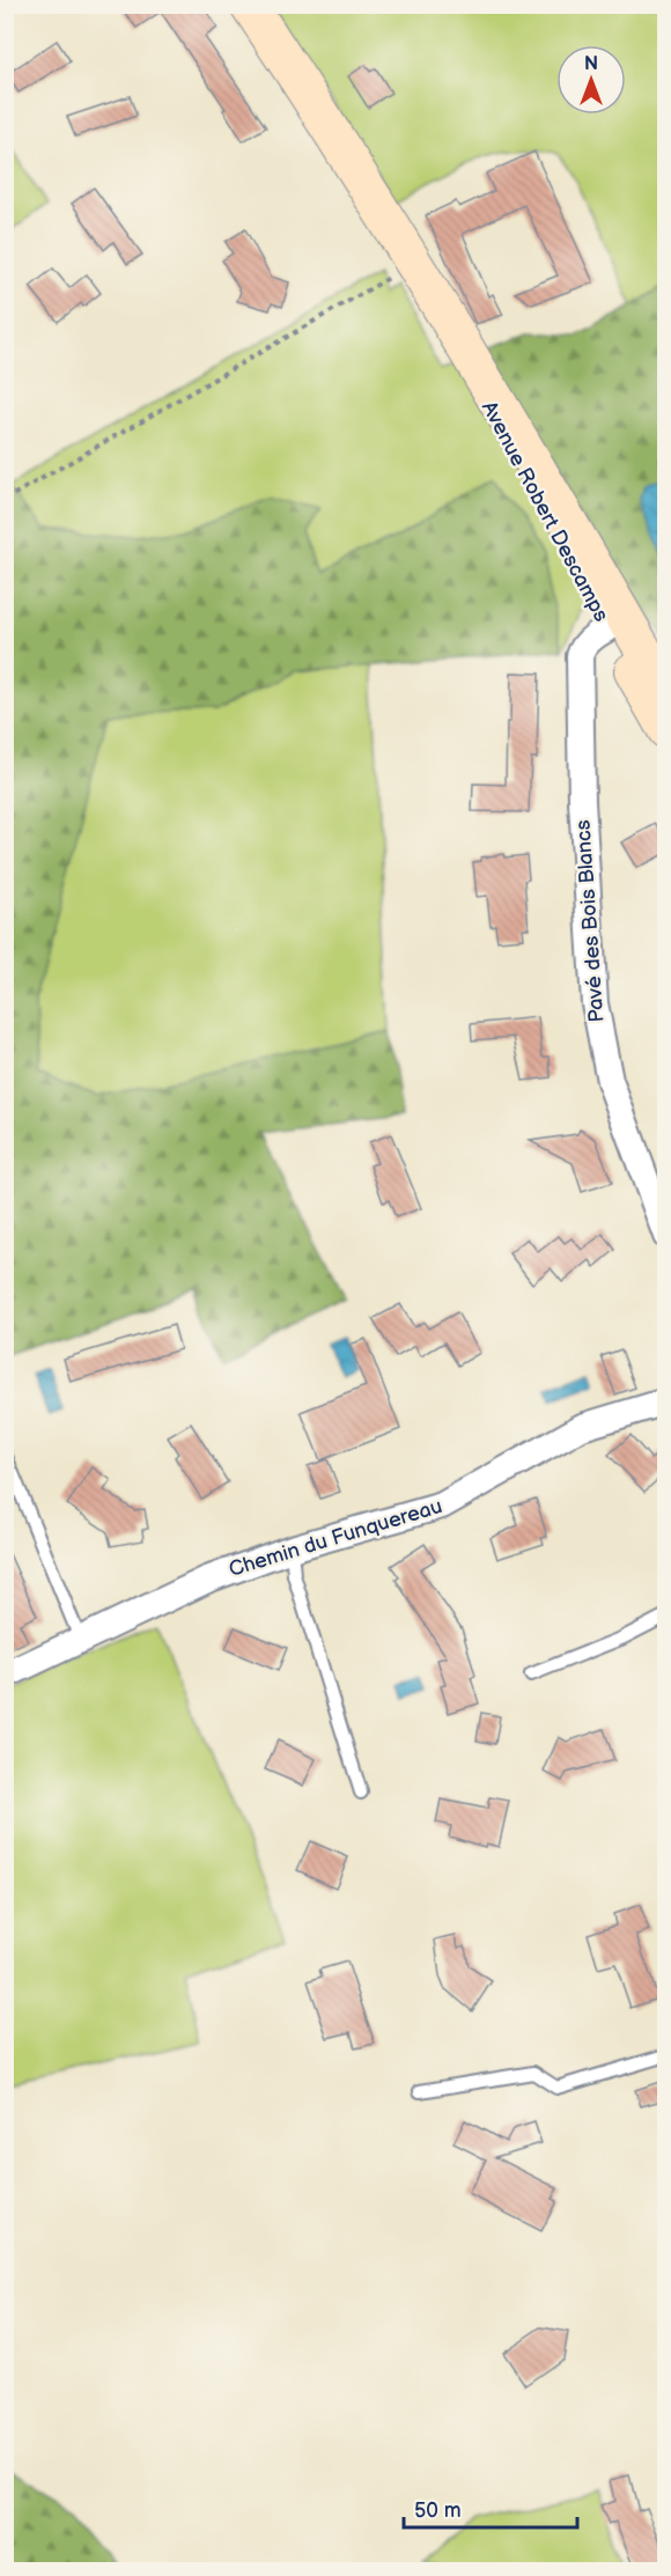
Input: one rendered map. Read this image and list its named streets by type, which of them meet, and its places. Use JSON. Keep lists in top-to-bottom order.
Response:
{
  "streets": {
    "main road": ["Avenue Robert Descamps"],
    "street": ["Pavé des Bois Blancs", "Chemin du Funquereau"]
  },
  "crossings": [
    ["Avenue Robert Descamps", "Pavé des Bois Blancs"]
  ],
  "scale_bar": "50 m",
  "north": "top"
}
